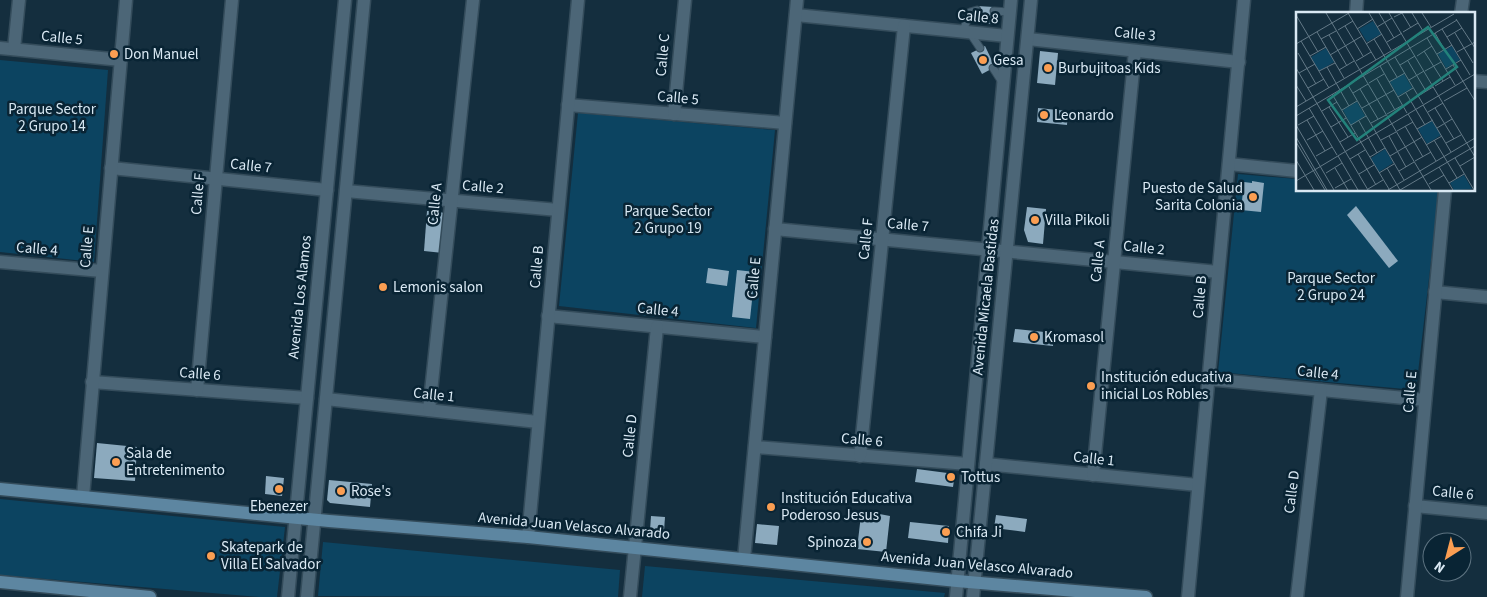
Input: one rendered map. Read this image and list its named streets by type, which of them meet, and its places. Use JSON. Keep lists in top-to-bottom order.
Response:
{
  "streets": {
    "main road": ["Avenida Juan Velasco Alvarado"],
    "street": [
      "Calle 8",
      "Calle 3",
      "Calle 5",
      "Calle C",
      "Calle 7",
      "Calle 2",
      "Calle F",
      "Calle A",
      "Calle E",
      "Calle 4",
      "Calle B",
      "Avenida Los Alamos",
      "Avenida Micaela Bastidas",
      "Calle 6",
      "Calle 1",
      "Calle D"
    ]
  },
  "crossings": [
    ["Calle 8", "Calle F"],
    ["Calle 8", "Calle E"],
    ["Calle 8", "Avenida Micaela Bastidas"],
    ["Calle 3", "Calle A"],
    ["Calle 3", "Calle B"],
    ["Calle 3", "Avenida Micaela Bastidas"],
    ["Calle 5", "Calle C"],
    ["Calle 5", "Calle E"],
    ["Calle 5", "Calle B"],
    ["Calle 7", "Calle 2"],
    ["Calle 7", "Calle F"],
    ["Calle 7", "Calle E"],
    ["Calle 7", "Avenida Los Alamos"],
    ["Calle 7", "Avenida Micaela Bastidas"],
    ["Calle 2", "Calle A"],
    ["Calle 2", "Calle B"],
    ["Calle 2", "Avenida Micaela Bastidas"],
    ["Calle F", "Calle 6"],
    ["Calle A", "Calle 1"],
    ["Calle E", "Calle 4"],
    ["Calle E", "Calle 6"],
    ["Calle E", "Avenida Juan Velasco Alvarado"],
    ["Calle 4", "Calle B"],
    ["Calle 4", "Calle D"],
    ["Calle B", "Calle 1"],
    ["Calle B", "Avenida Juan Velasco Alvarado"],
    ["Avenida Los Alamos", "Calle 6"],
    ["Avenida Los Alamos", "Avenida Juan Velasco Alvarado"],
    ["Avenida Micaela Bastidas", "Calle 6"],
    ["Avenida Micaela Bastidas", "Calle 1"],
    ["Avenida Micaela Bastidas", "Avenida Juan Velasco Alvarado"],
    ["Calle D", "Avenida Juan Velasco Alvarado"]
  ],
  "parks": ["Parque Sector 2 Grupo 14", "Parque Sector 2 Grupo 19", "Parque Sector 2 Grupo 24"],
  "places": [
    "Don Manuel",
    "Gesa",
    "Burbujitoas Kids",
    "Leonardo",
    "Puesto de Salud Sarita Colonia",
    "Villa Pikoli",
    "Lemonis salon",
    "Kromasol",
    "Institución educativa inicial Los Robles",
    "Sala de Entretenimento",
    "Tottus",
    "Ebenezer",
    "Rose's",
    "Institución Educativa Poderoso Jesus",
    "Chifa Ji",
    "Spinoza",
    "Skatepark de Villa El Salvador"
  ],
  "north": "bottom left"
}
